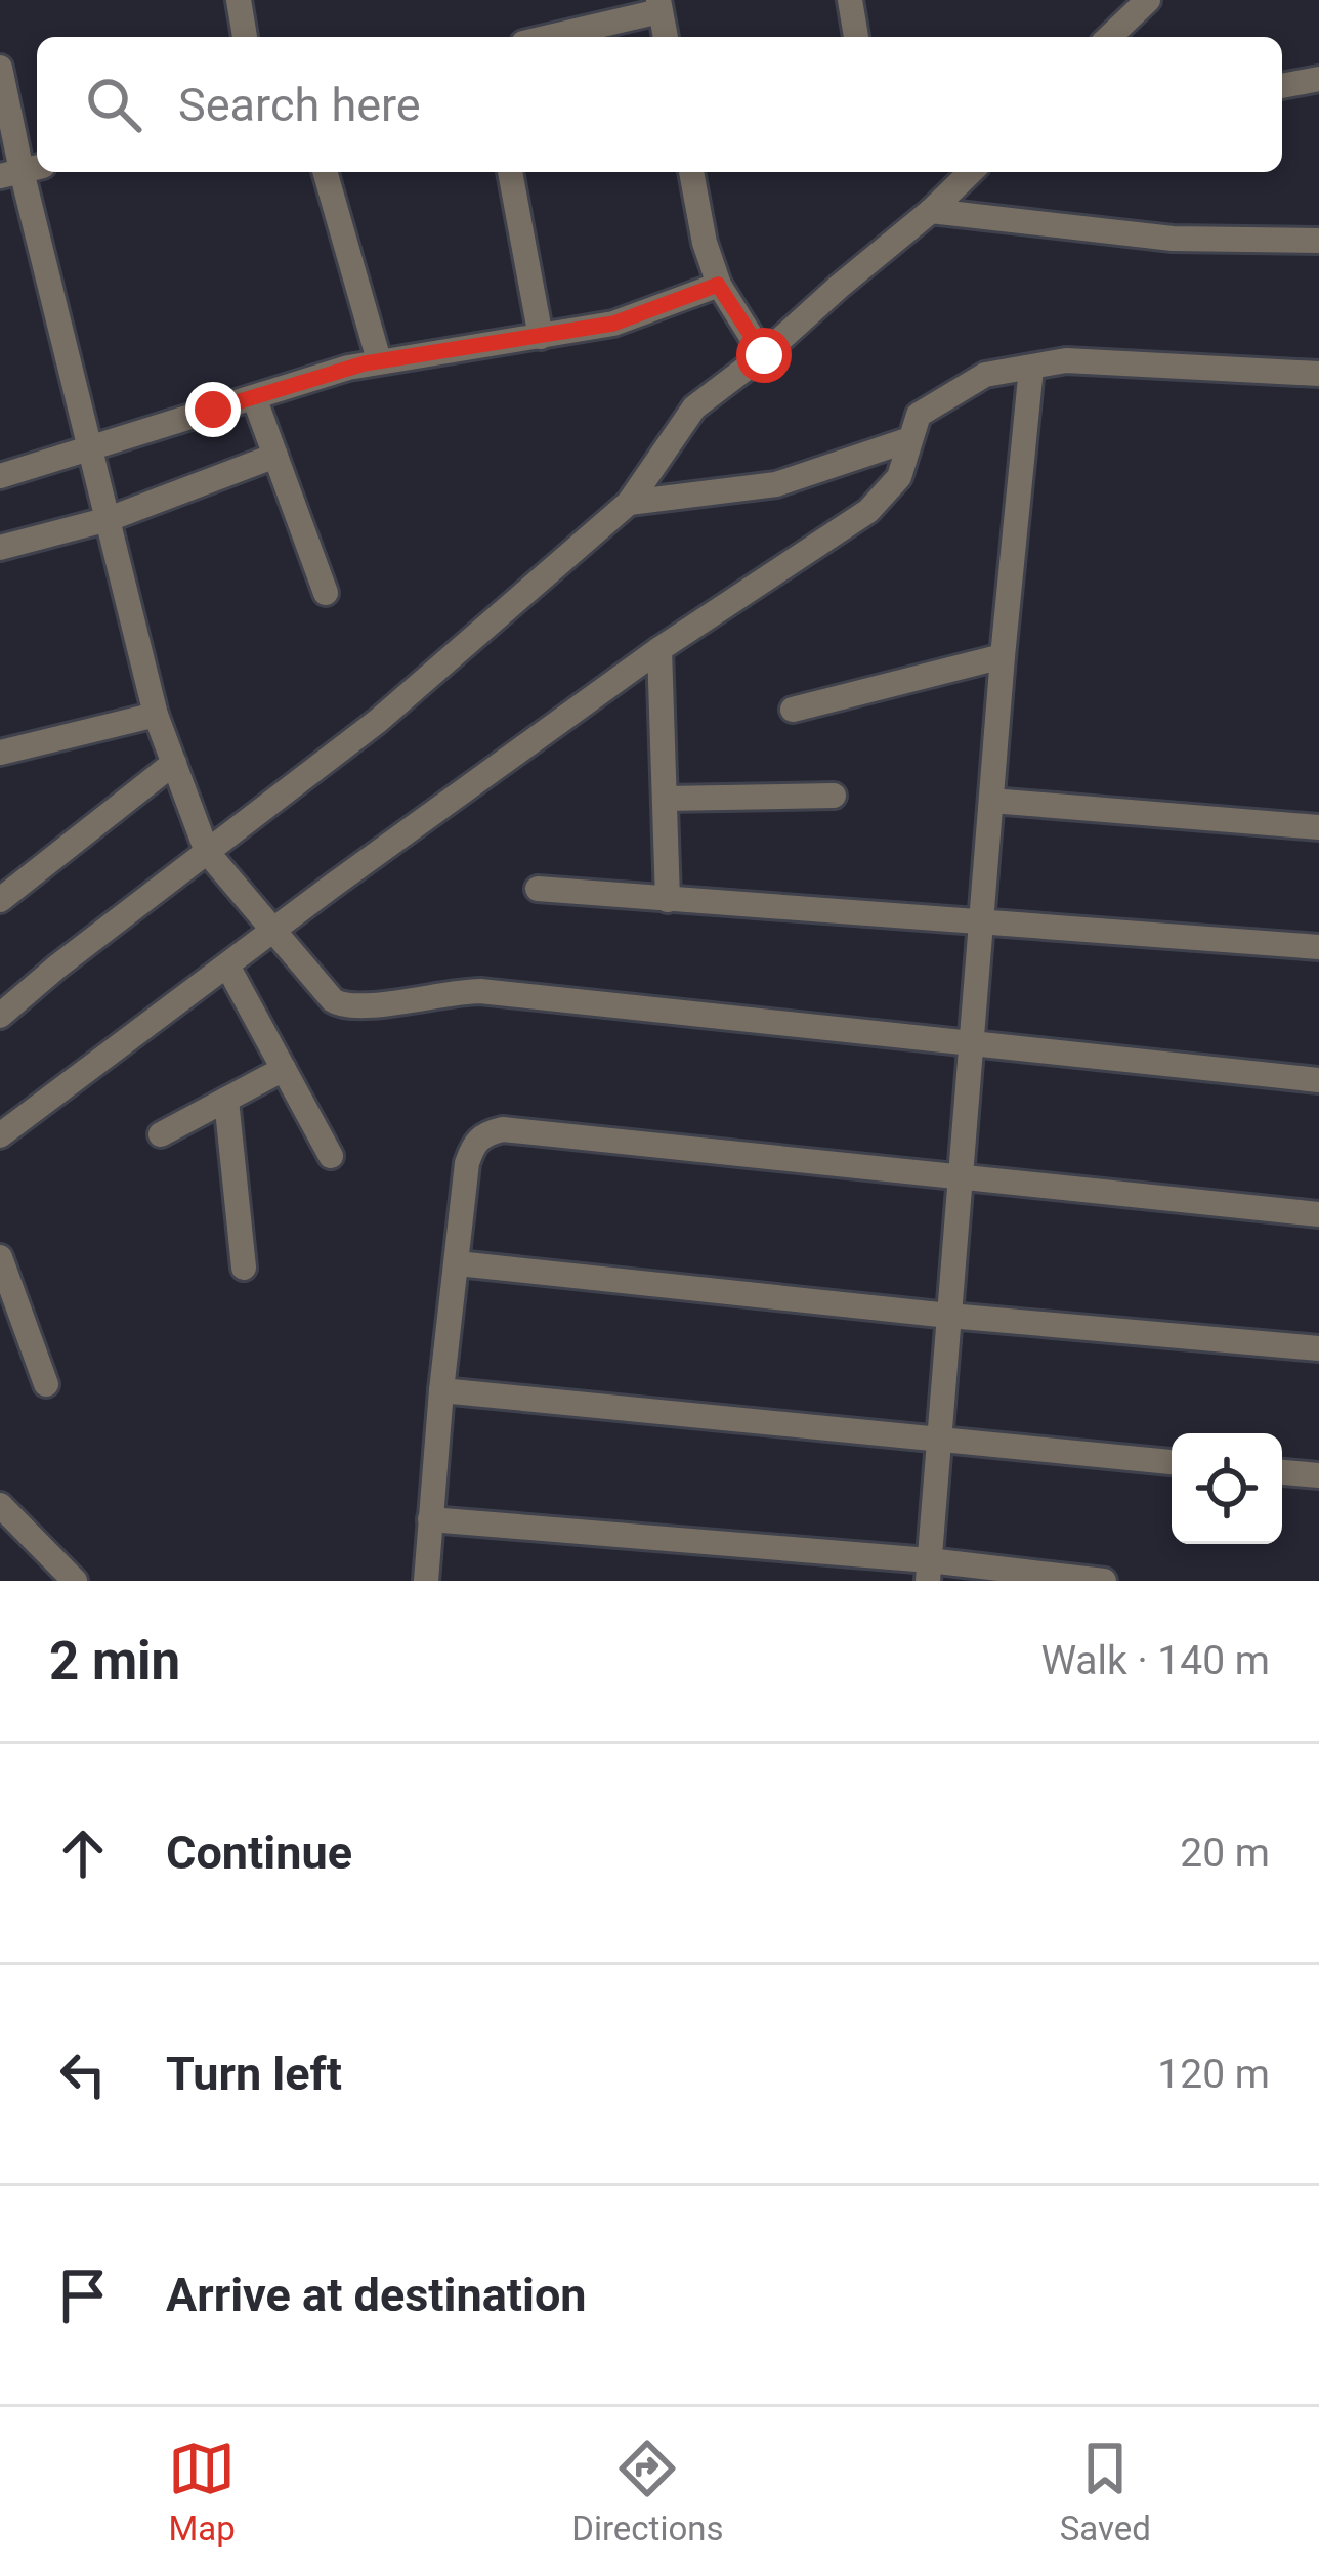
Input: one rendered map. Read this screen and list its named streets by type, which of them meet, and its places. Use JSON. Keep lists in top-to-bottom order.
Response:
{
  "page": {
    "search": "Search here",
    "heading": ["2 min", "Walk · 140 m"],
    "list": [
      ["Continue", "20 m"],
      ["Turn left", "120 m"],
      "Arrive at destination"
    ],
    "nav": ["Map", "Directions", "Saved"]
  }
}
